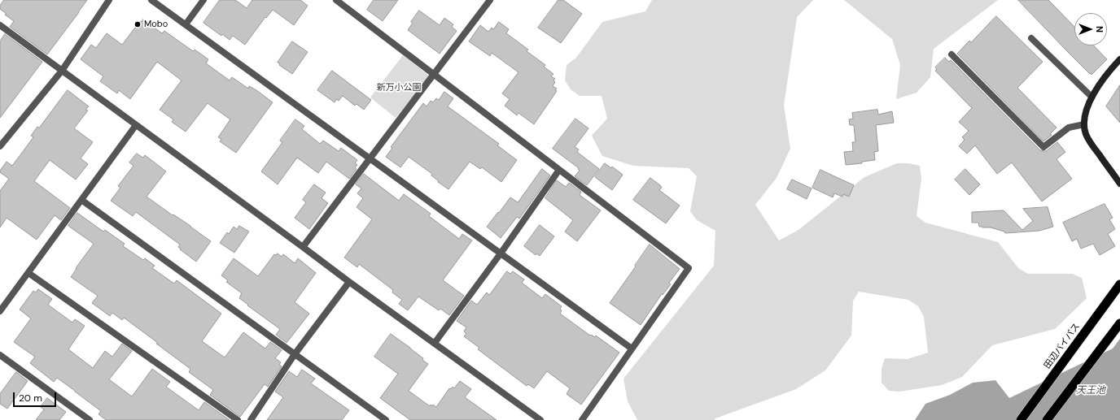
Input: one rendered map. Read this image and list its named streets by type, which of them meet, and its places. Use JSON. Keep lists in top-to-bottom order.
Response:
{
  "streets": {
    "highway": ["田辺バイパス"]
  },
  "water": ["天王池"],
  "parks": ["新万小公園"],
  "places": ["Mobo"],
  "scale_bar": "20 m",
  "north": "right"
}
